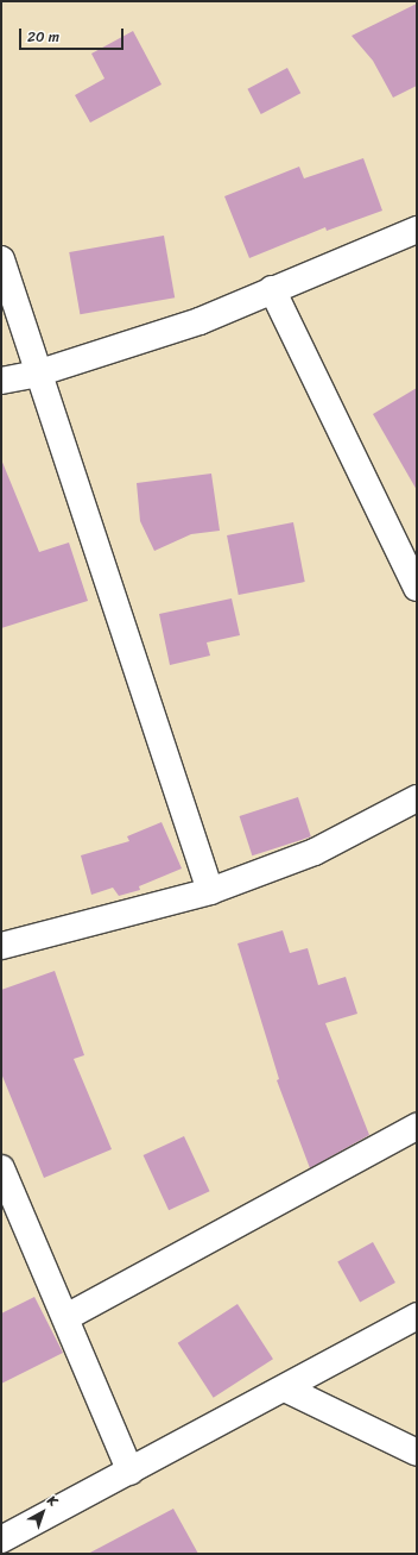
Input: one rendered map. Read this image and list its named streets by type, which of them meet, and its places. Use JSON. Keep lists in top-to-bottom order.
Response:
{
  "scale_bar": "20 m",
  "north": "top right"
}
